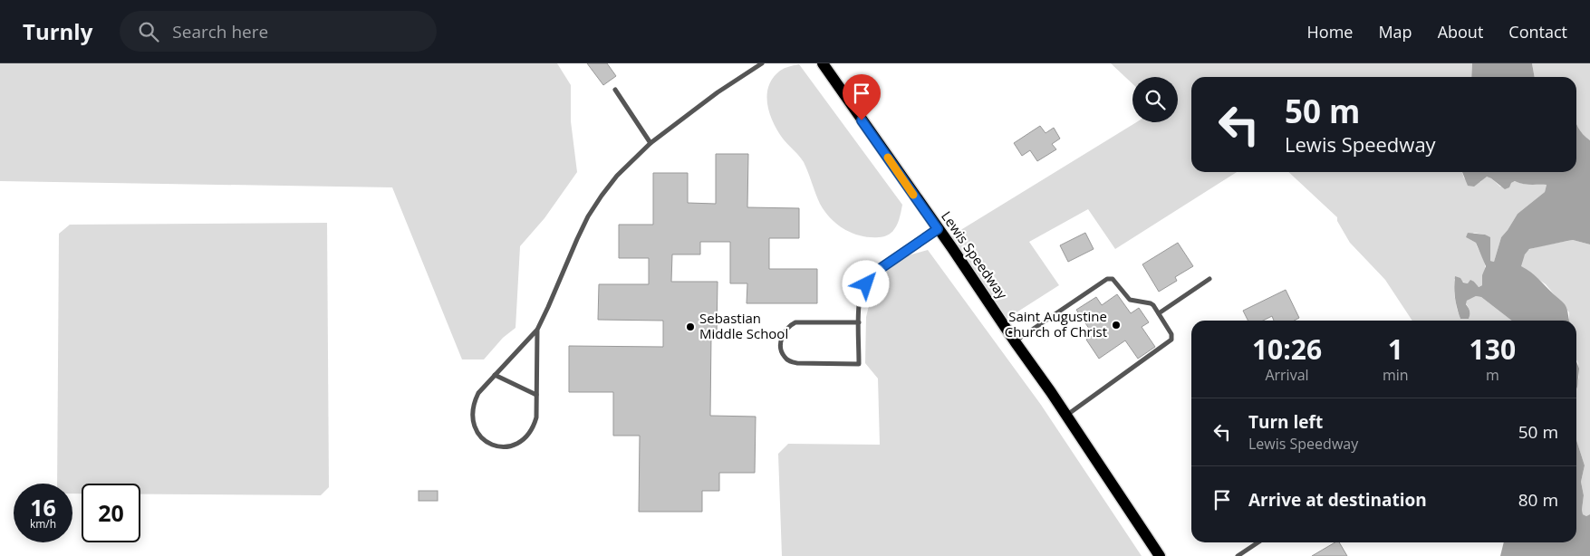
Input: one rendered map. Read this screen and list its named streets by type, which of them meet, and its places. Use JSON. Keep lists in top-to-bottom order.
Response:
{
  "streets": {
    "main road": ["Lewis Speedway"]
  },
  "places": ["Saint Augustine Church of Christ", "Sebastian Middle School"],
  "page": {
    "header": "Turnly",
    "search": "Search here",
    "nav": [
      "Home",
      "Map",
      "About",
      "Contact"
    ],
    "turn": ["50 m", "Lewis Speedway"],
    "eta": [
      "10:26",
      "Arrival",
      "1",
      "min",
      "130",
      "m"
    ],
    "list": [
      {
        "name": "Turn left",
        "note": "Lewis Speedway",
        "value": "50 m"
      },
      {
        "name": "Arrive at destination",
        "value": "80 m"
      }
    ],
    "speed": "16 km/h",
    "limit": "20"
  }
}
